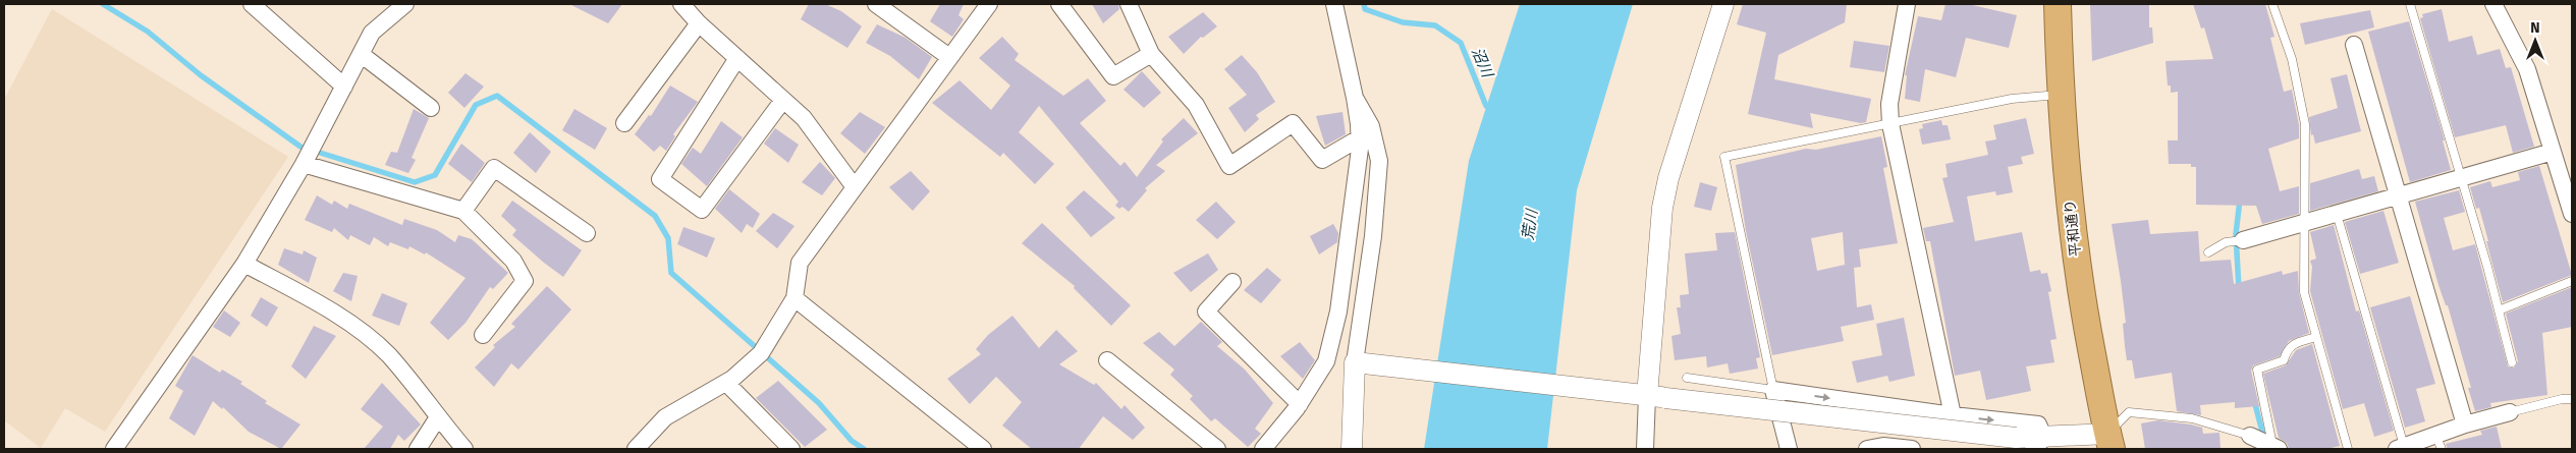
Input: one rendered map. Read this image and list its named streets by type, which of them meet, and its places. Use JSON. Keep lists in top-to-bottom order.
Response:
{
  "streets": {
    "highway": ["平和通り"]
  },
  "water": ["沼川", "荒川"],
  "north": "top"
}
